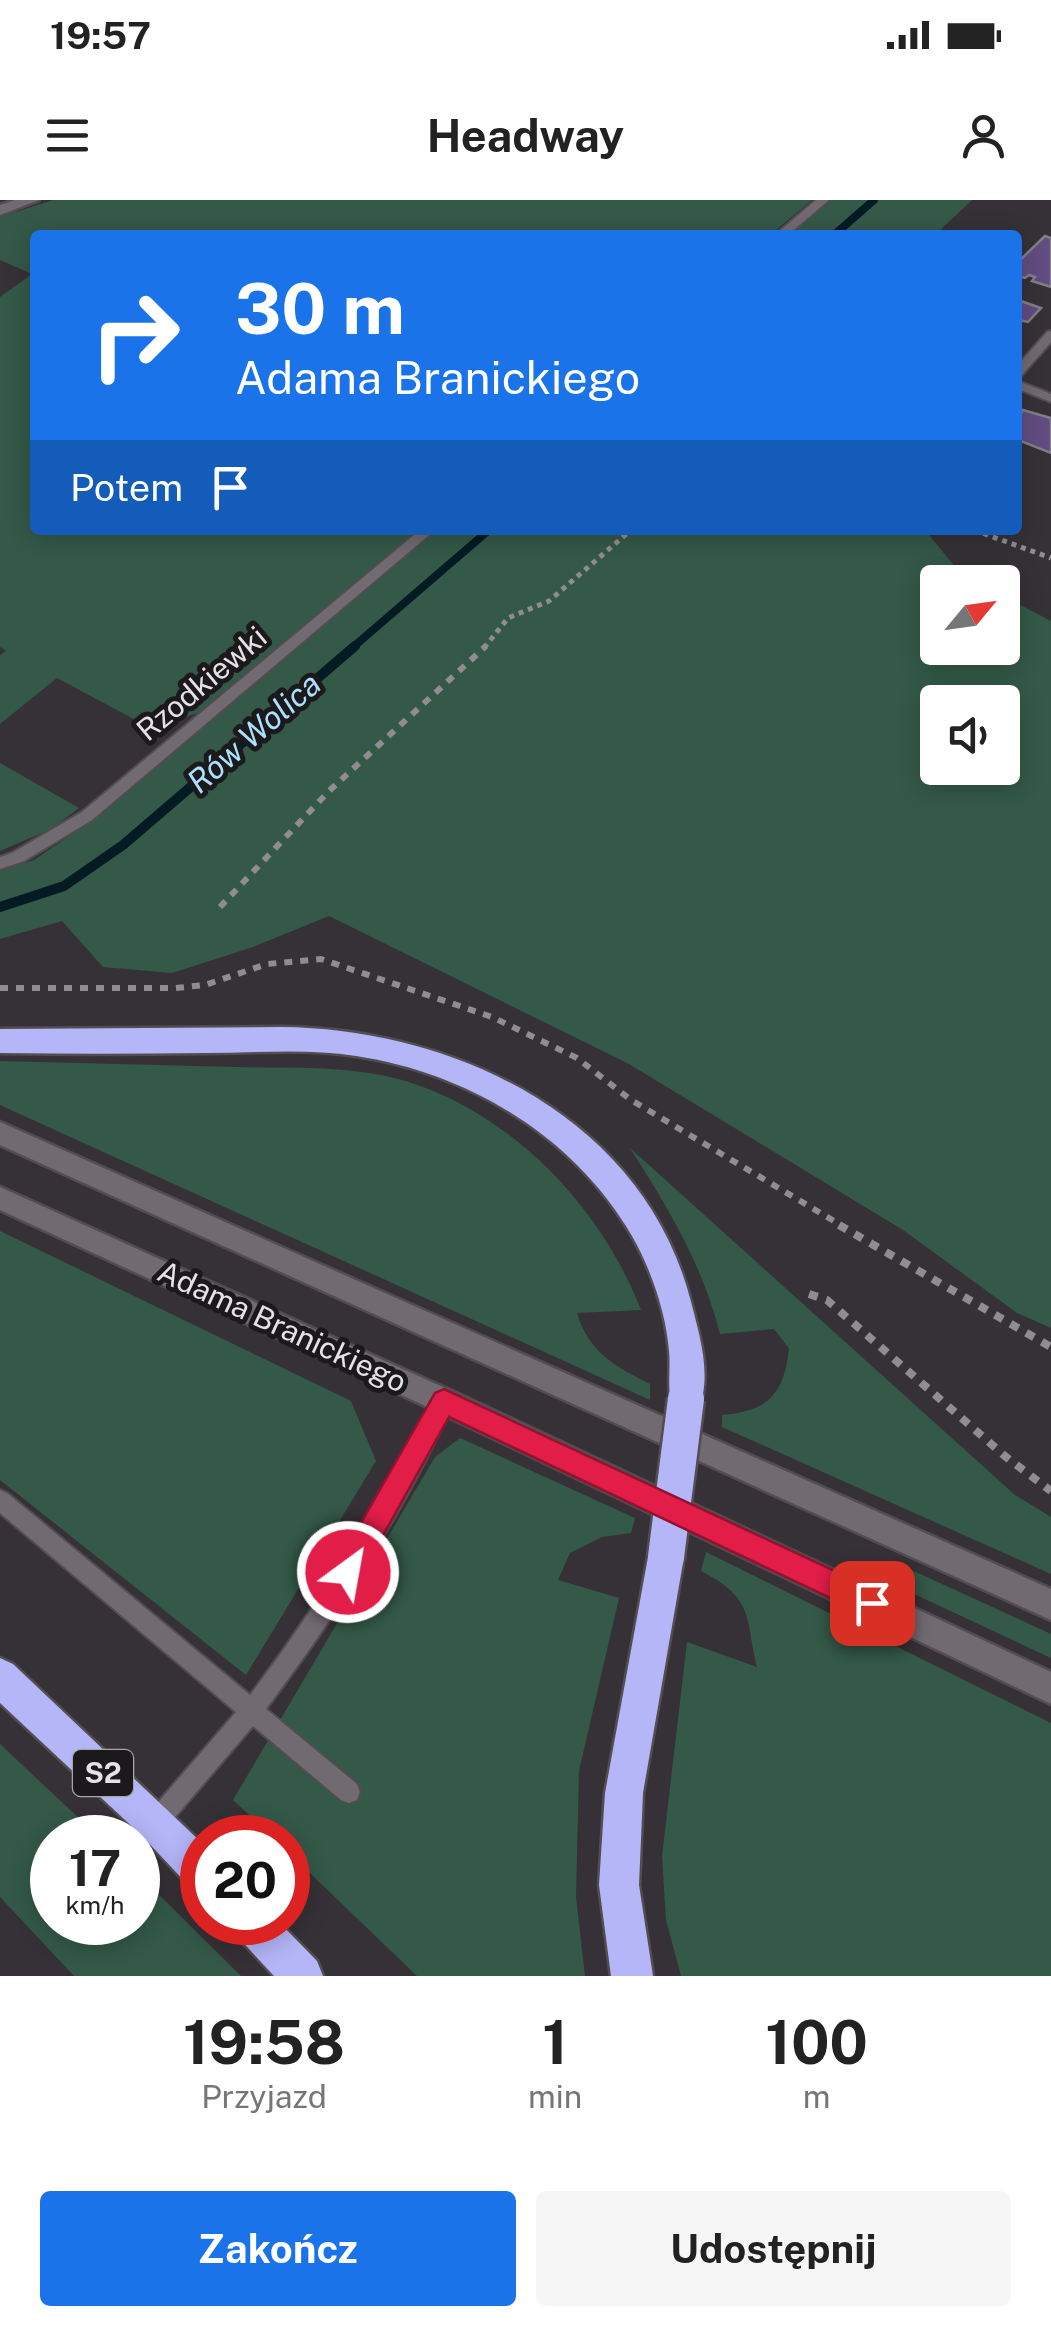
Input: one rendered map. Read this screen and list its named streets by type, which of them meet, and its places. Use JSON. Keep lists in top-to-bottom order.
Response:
{
  "streets": {
    "highway": ["S2"],
    "main road": ["Adama Branickiego"],
    "lane": ["Rzodkiewki"]
  },
  "water": ["Rów Wolica"],
  "north": "top right",
  "page": {
    "status": "19:57",
    "header": "Headway",
    "turn": ["30 m", "Adama Branickiego"],
    "then": "Potem",
    "speed": "17 km/h",
    "limit": "20",
    "eta": [
      "19:58",
      "Przyjazd",
      "1",
      "min",
      "100",
      "m"
    ],
    "buttons": ["Zakończ", "Udostępnij"]
  }
}
